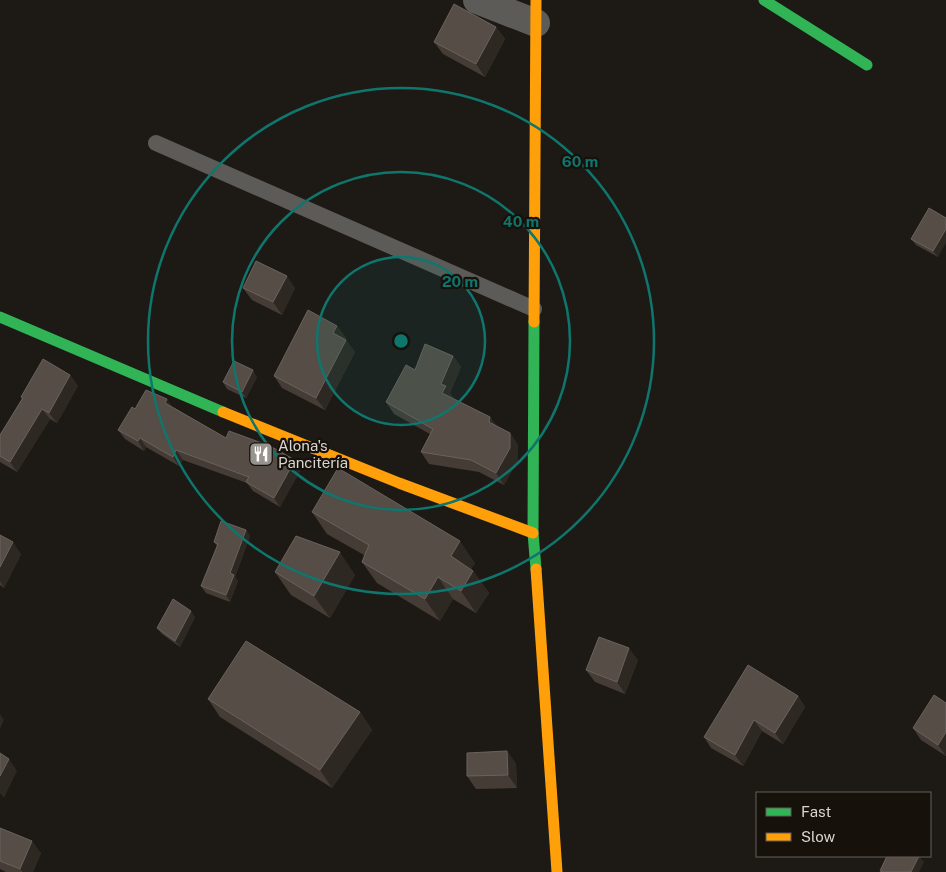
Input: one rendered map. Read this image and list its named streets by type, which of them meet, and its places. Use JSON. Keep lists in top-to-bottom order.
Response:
{
  "places": {
    "restaurant": ["Alona's Pancitería"]
  },
  "legend": ["Fast", "Slow"],
  "rings": ["60 m", "40 m", "20 m"]
}
